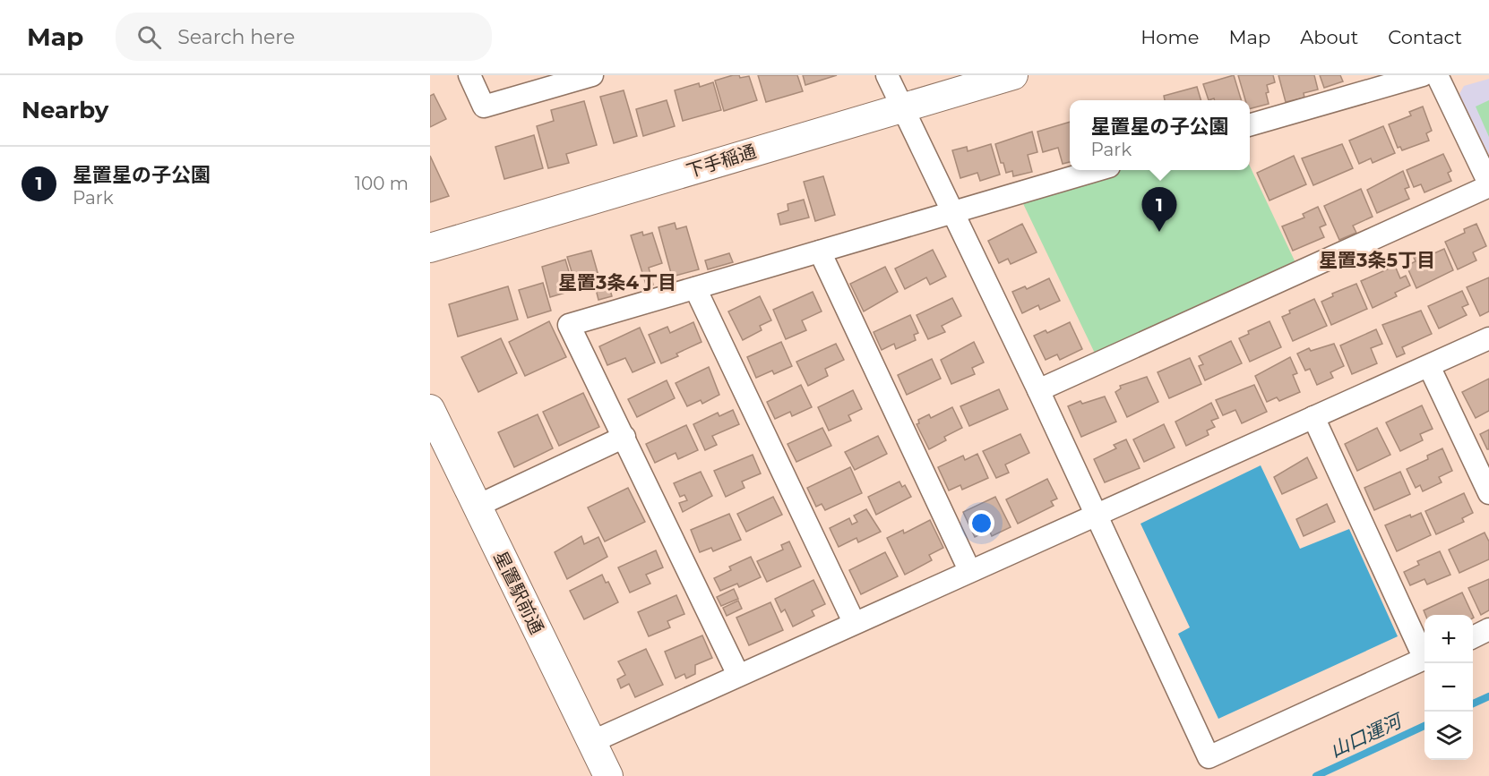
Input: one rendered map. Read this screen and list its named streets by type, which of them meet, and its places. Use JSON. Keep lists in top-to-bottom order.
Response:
{
  "streets": {
    "street": ["下手稲通", "星置駅前通"]
  },
  "districts": ["星置3条5丁目", "星置3条4丁目"],
  "water": ["山口運河"],
  "page": {
    "header": "Map",
    "search": "Search here",
    "nav": [
      "Home",
      "Map",
      "About",
      "Contact"
    ],
    "heading": "Nearby",
    "popup": ["星置星の子公園", "Park"],
    "list": [
      {
        "mark": "1",
        "name": "星置星の子公園",
        "note": "Park",
        "value": "100 m"
      }
    ],
    "pins": "1",
    "map_buttons": ["+", "−"]
  }
}
